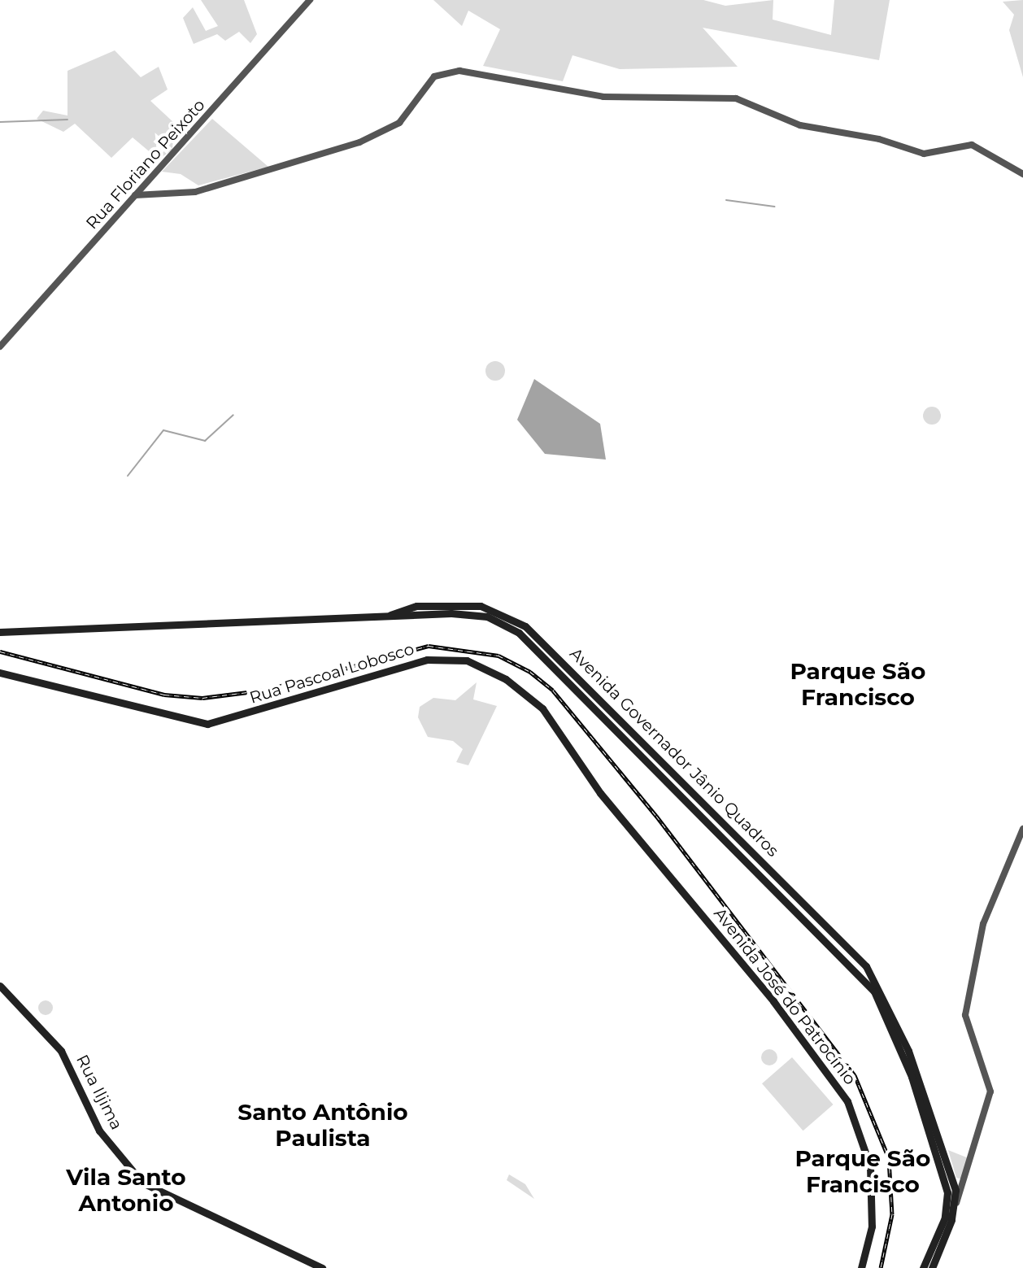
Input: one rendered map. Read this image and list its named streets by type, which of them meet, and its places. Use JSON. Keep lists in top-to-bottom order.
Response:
{
  "streets": {
    "main road": [
      "Rua Pascoal Lobosco",
      "Avenida Governador Jânio Quadros",
      "Avenida José do Patrocínio",
      "Rua Iljima"
    ],
    "street": ["Rua Floriano Peixoto"]
  },
  "crossings": [
    ["Rua Pascoal Lobosco", "Avenida José do Patrocínio"]
  ],
  "districts": [
    "Parque São Francisco",
    "Santo Antônio Paulista",
    "Parque São Francisco",
    "Vila Santo Antonio"
  ]
}
